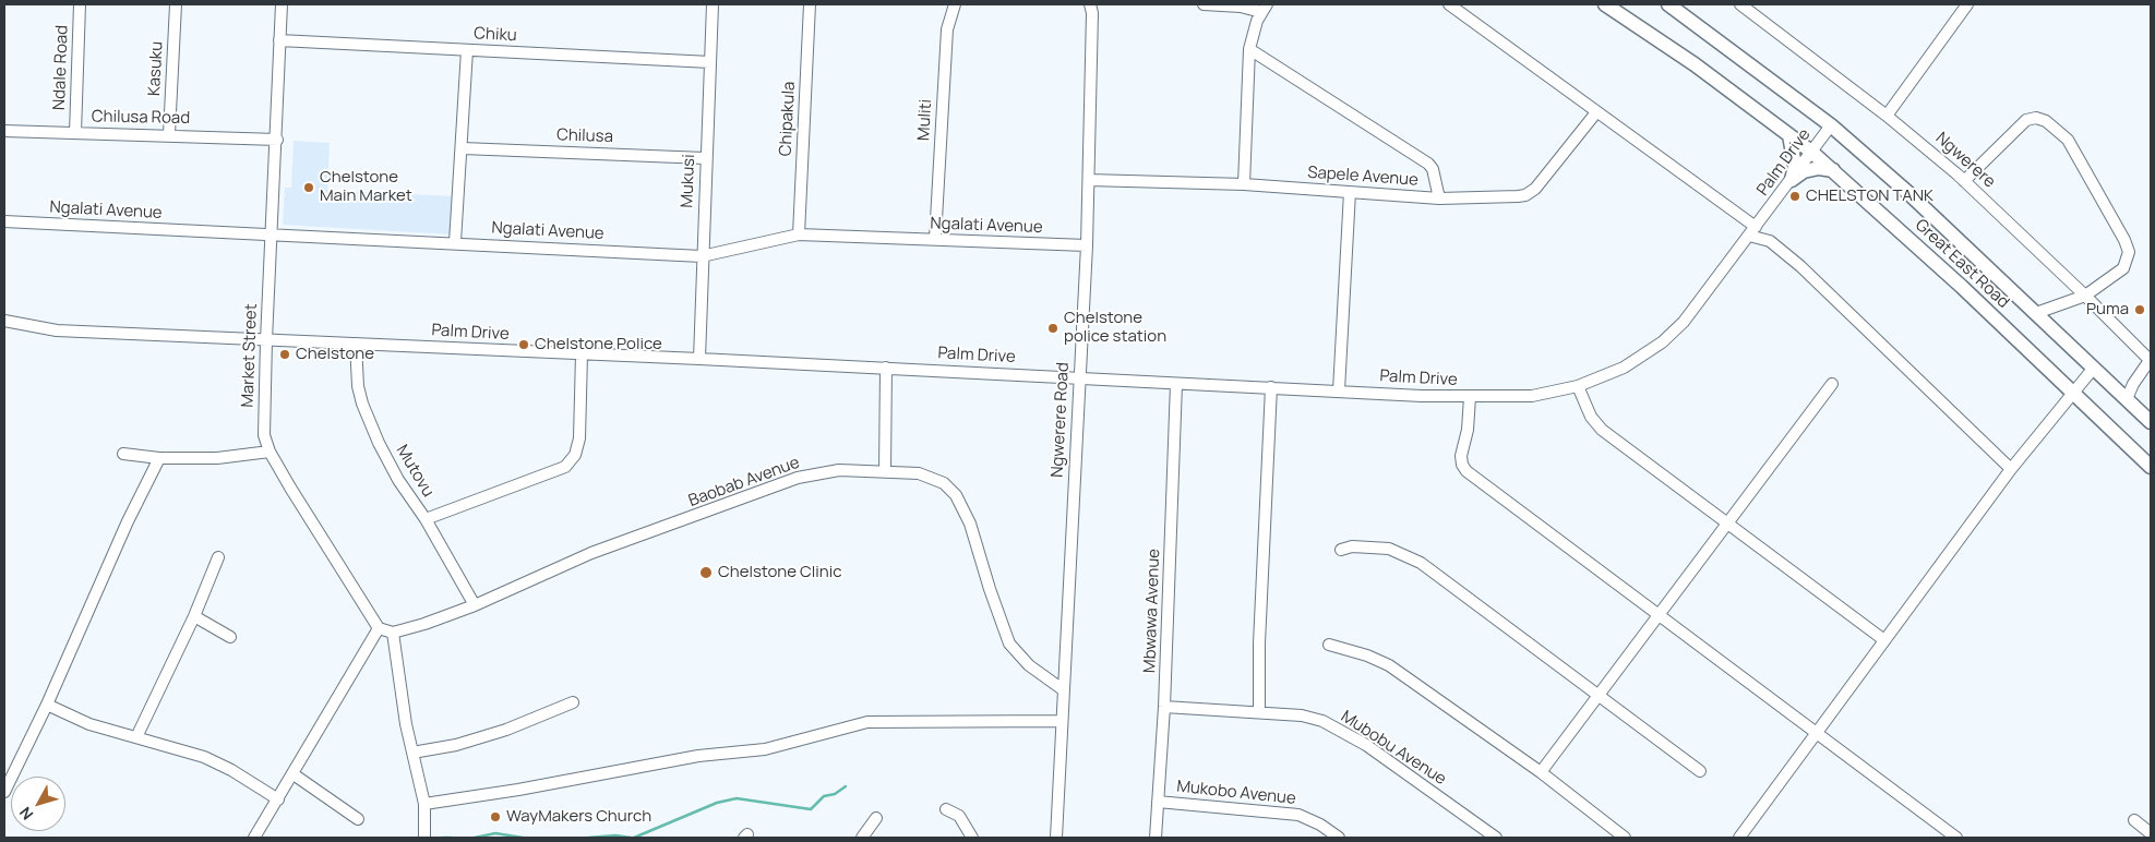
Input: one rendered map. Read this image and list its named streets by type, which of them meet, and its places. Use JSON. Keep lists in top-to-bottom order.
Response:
{
  "streets": {
    "main road": ["Great East Road"],
    "street": [
      "Chiku",
      "Ndale Road",
      "Kasuku",
      "Chilusa Road",
      "Chipakula",
      "Muliti",
      "Chilusa",
      "Ngwerere",
      "Palm Drive",
      "Sapele Avenue",
      "Mukusi",
      "Ngalati Avenue",
      "Market Street",
      "Ngwerere Road",
      "Mutovu",
      "Baobab Avenue",
      "Mbwawa Avenue",
      "Mubobu Avenue",
      "Mukobo Avenue"
    ]
  },
  "crossings": [
    ["Chiku", "Mukusi"],
    ["Chiku", "Market Street"],
    ["Ndale Road", "Chilusa Road"],
    ["Kasuku", "Chilusa Road"],
    ["Chilusa Road", "Market Street"],
    ["Chipakula", "Ngalati Avenue"],
    ["Muliti", "Ngalati Avenue"],
    ["Chilusa", "Mukusi"],
    ["Palm Drive", "Mukusi"],
    ["Palm Drive", "Great East Road"],
    ["Palm Drive", "Market Street"],
    ["Palm Drive", "Ngwerere Road"],
    ["Palm Drive", "Mutovu"],
    ["Palm Drive", "Mbwawa Avenue"],
    ["Sapele Avenue", "Ngwerere Road"],
    ["Mukusi", "Ngalati Avenue"],
    ["Ngalati Avenue", "Market Street"],
    ["Ngalati Avenue", "Ngwerere Road"],
    ["Ngwerere Road", "Baobab Avenue"],
    ["Mutovu", "Baobab Avenue"],
    ["Mbwawa Avenue", "Mubobu Avenue"],
    ["Mbwawa Avenue", "Mukobo Avenue"]
  ],
  "places": [
    "Chelstone Main Market",
    "CHELSTON TANK",
    "Puma",
    "Chelstone police station",
    "Chelstone Police",
    "Chelstone",
    "Chelstone Clinic",
    "WayMakers Church"
  ],
  "north": "bottom left"
}
